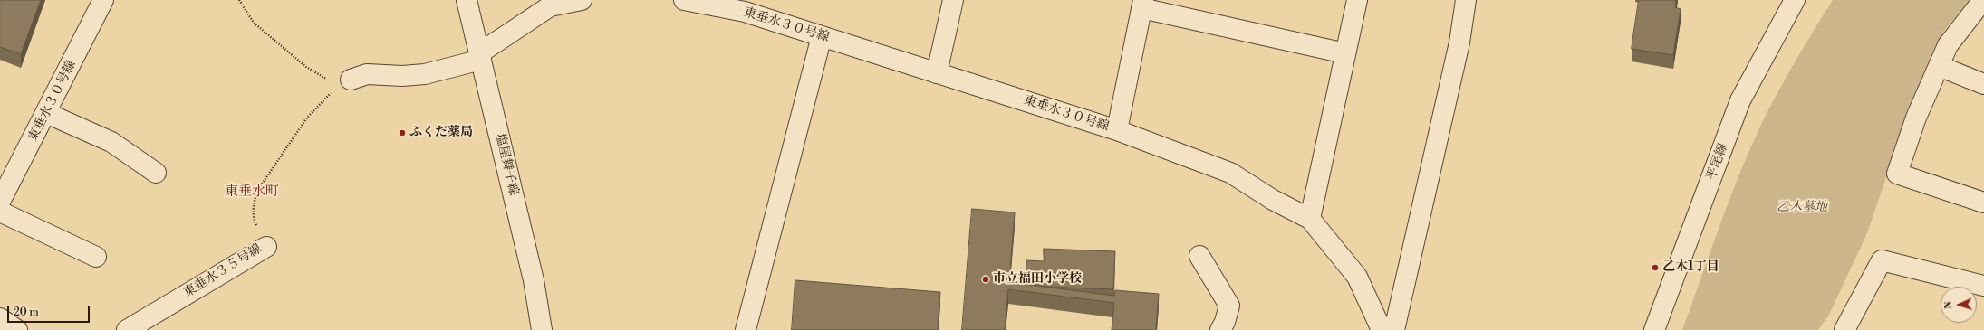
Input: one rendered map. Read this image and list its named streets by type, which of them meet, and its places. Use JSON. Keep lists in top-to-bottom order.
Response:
{
  "streets": {
    "street": [
      "東垂水３０号線",
      "平尾線",
      "塩屋舞子線",
      "東垂水３５号線"
    ]
  },
  "districts": ["東垂水町"],
  "parks": ["乙木墓地"],
  "places": ["ふくだ薬局", "乙木1丁目", "市立福田小学校"],
  "scale_bar": "20 m",
  "north": "left"
}
